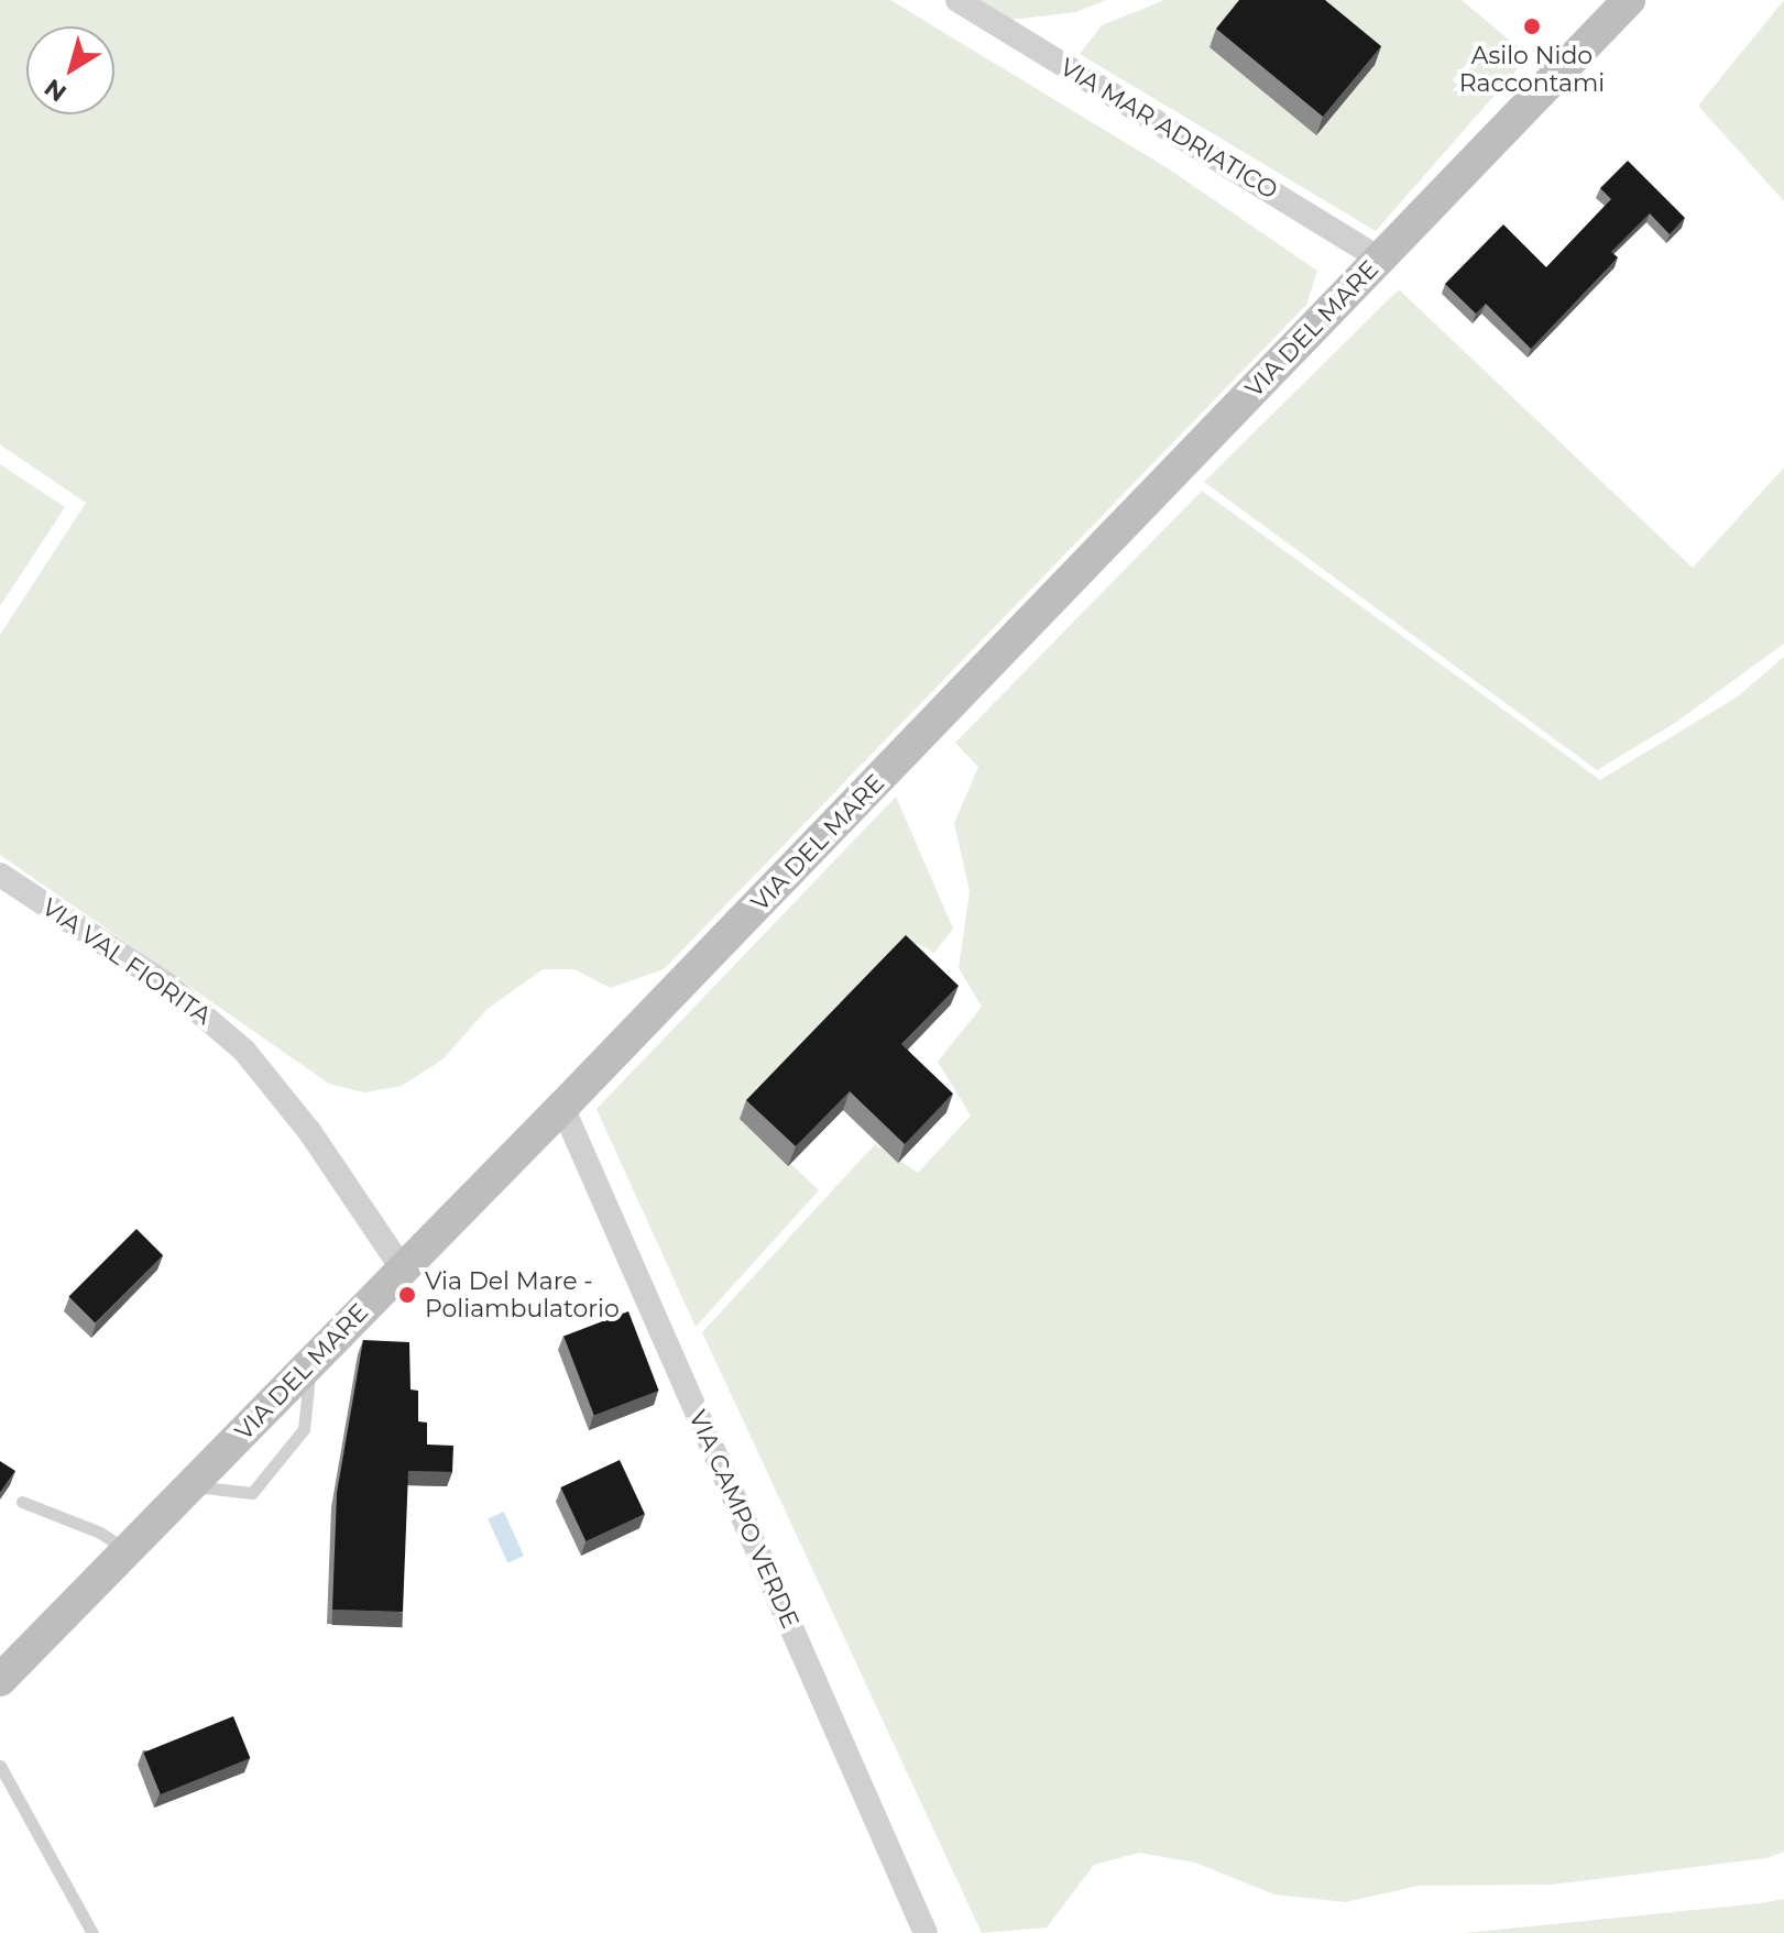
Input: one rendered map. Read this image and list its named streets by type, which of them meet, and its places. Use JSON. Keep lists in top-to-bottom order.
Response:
{
  "streets": {
    "main road": ["VIA DEL MARE"],
    "street": ["VIA MAR ADRIATICO", "VIA VAL FIORITA", "VIA CAMPO VERDE"]
  },
  "crossings": [
    ["VIA MAR ADRIATICO", "VIA DEL MARE"],
    ["VIA DEL MARE", "VIA VAL FIORITA"],
    ["VIA DEL MARE", "VIA CAMPO VERDE"]
  ],
  "places": ["Asilo Nido Raccontami", "Via Del Mare - Poliambulatorio"],
  "north": "bottom left"
}
